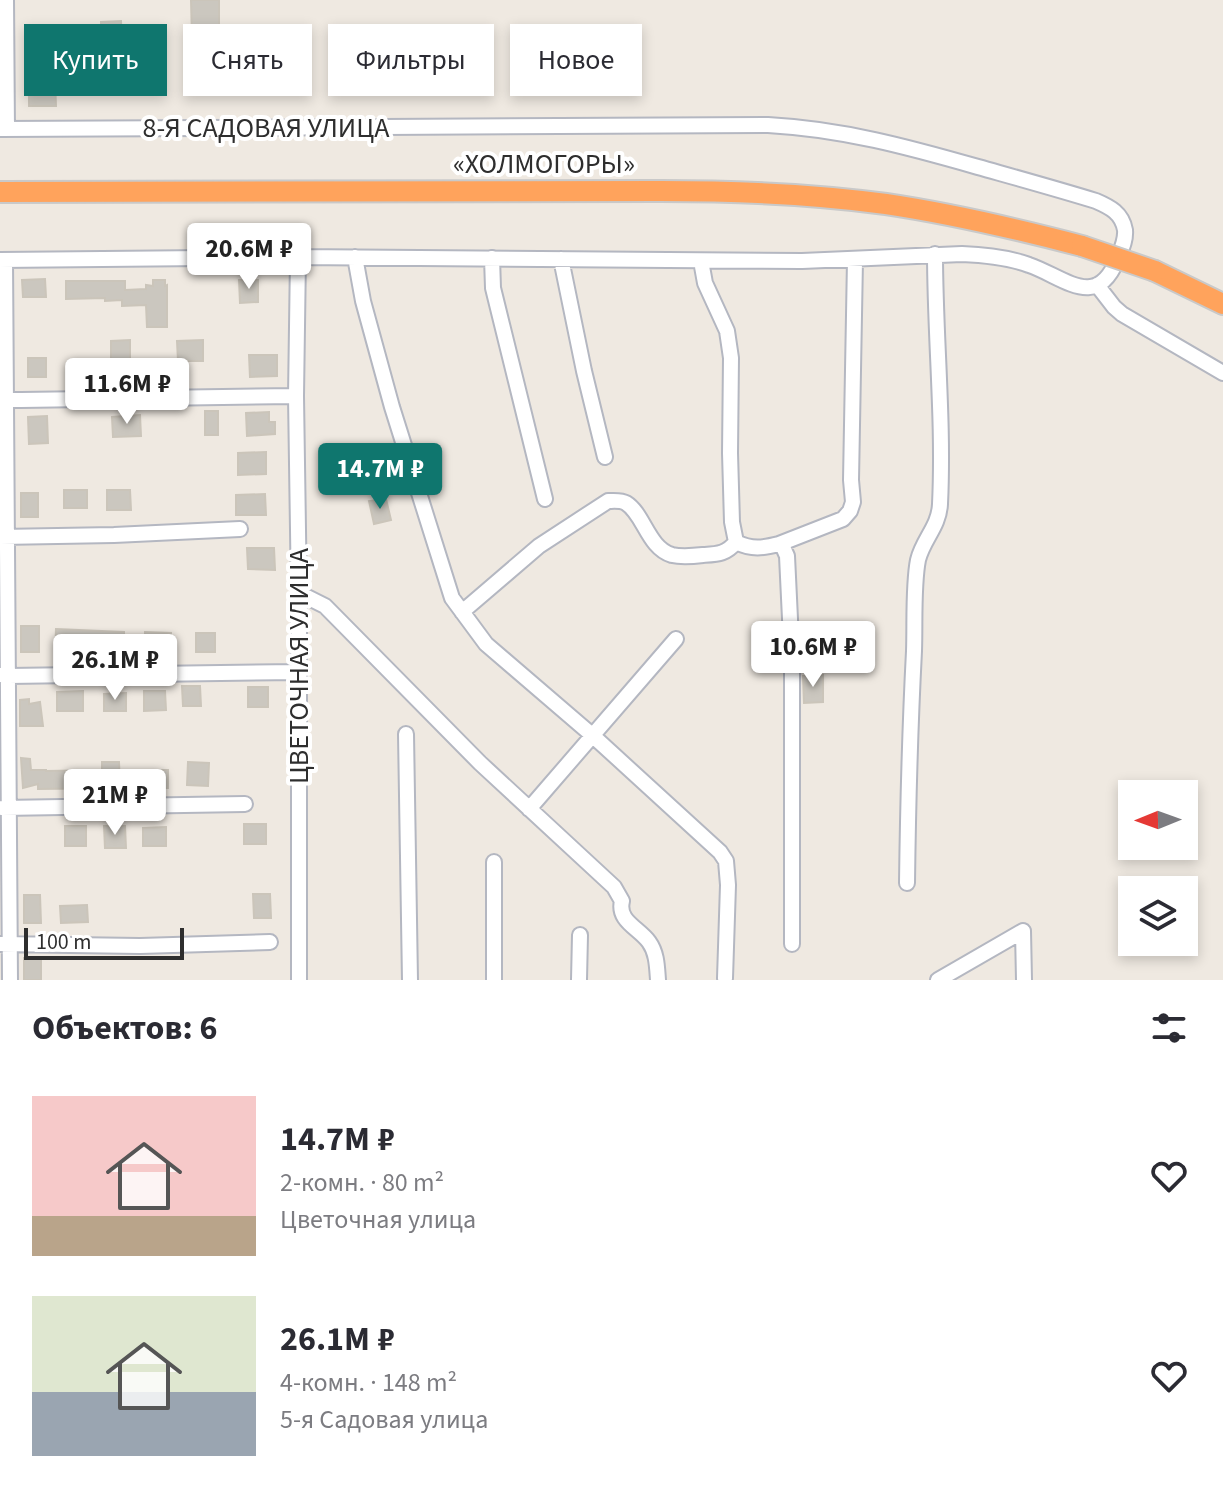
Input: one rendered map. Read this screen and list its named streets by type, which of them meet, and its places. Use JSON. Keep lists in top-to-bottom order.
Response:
{
  "streets": {
    "highway": ["«ХОЛМОГОРЫ»"],
    "street": ["8-Я САДОВАЯ УЛИЦА", "ЦВЕТОЧНАЯ УЛИЦА"]
  },
  "scale_bar": "100 m",
  "north": "left",
  "page": {
    "chip": [
      "Купить",
      "Снять",
      "Фильтры",
      "Новое"
    ],
    "price": [
      "20.6M ₽",
      "11.6M ₽",
      "14.7M ₽",
      "10.6M ₽",
      "26.1M ₽",
      "21M ₽"
    ],
    "scale": "100 m",
    "heading": "Объектов: 6",
    "list": [
      {
        "name": "14.7M ₽",
        "note": "2-комн. · 80 m² · Цветочная улица"
      },
      {
        "name": "26.1M ₽",
        "note": "4-комн. · 148 m² · 5-я Садовая улица"
      }
    ]
  }
}
